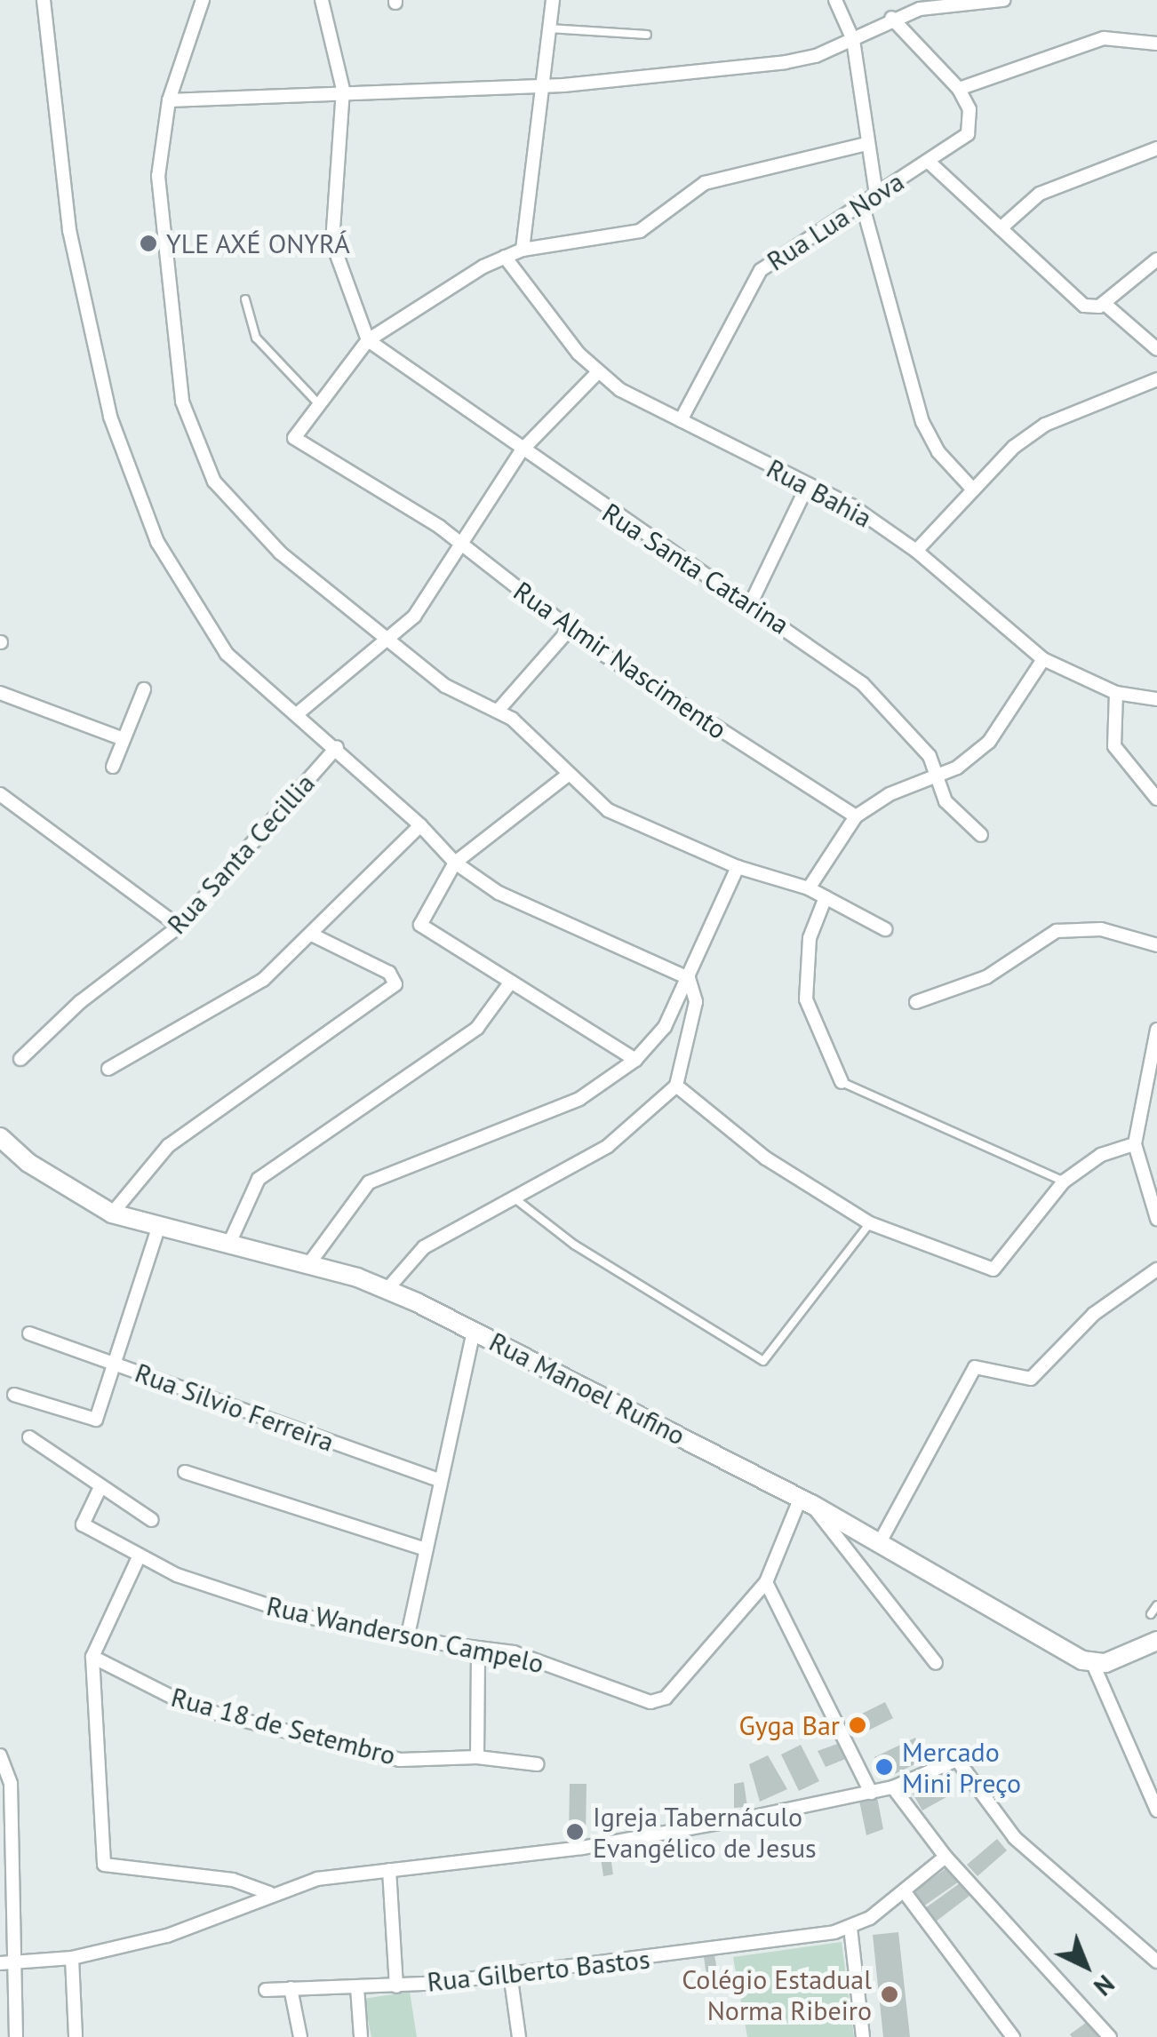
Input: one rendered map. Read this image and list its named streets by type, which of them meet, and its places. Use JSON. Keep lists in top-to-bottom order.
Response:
{
  "streets": {
    "main road": ["Rua Manoel Rufino"],
    "street": [
      "Rua Lua Nova",
      "Rua Bahia",
      "Rua Santa Catarina",
      "Rua Almir Nascimento",
      "Rua Santa Cecillia",
      "Rua Silvio Ferreira",
      "Rua Wanderson Campelo",
      "Rua 18 de Setembro",
      "Rua Gilberto Bastos"
    ]
  },
  "crossings": [
    ["Rua Lua Nova", "Rua Bahia"]
  ],
  "places": [
    "YLE AXÉ ONYRÁ",
    "Gyga Bar",
    "Mercado Mini Preço",
    "Igreja Tabernáculo Evangélico de Jesus",
    "Colégio Estadual Norma Ribeiro"
  ],
  "north": "bottom right"
}
